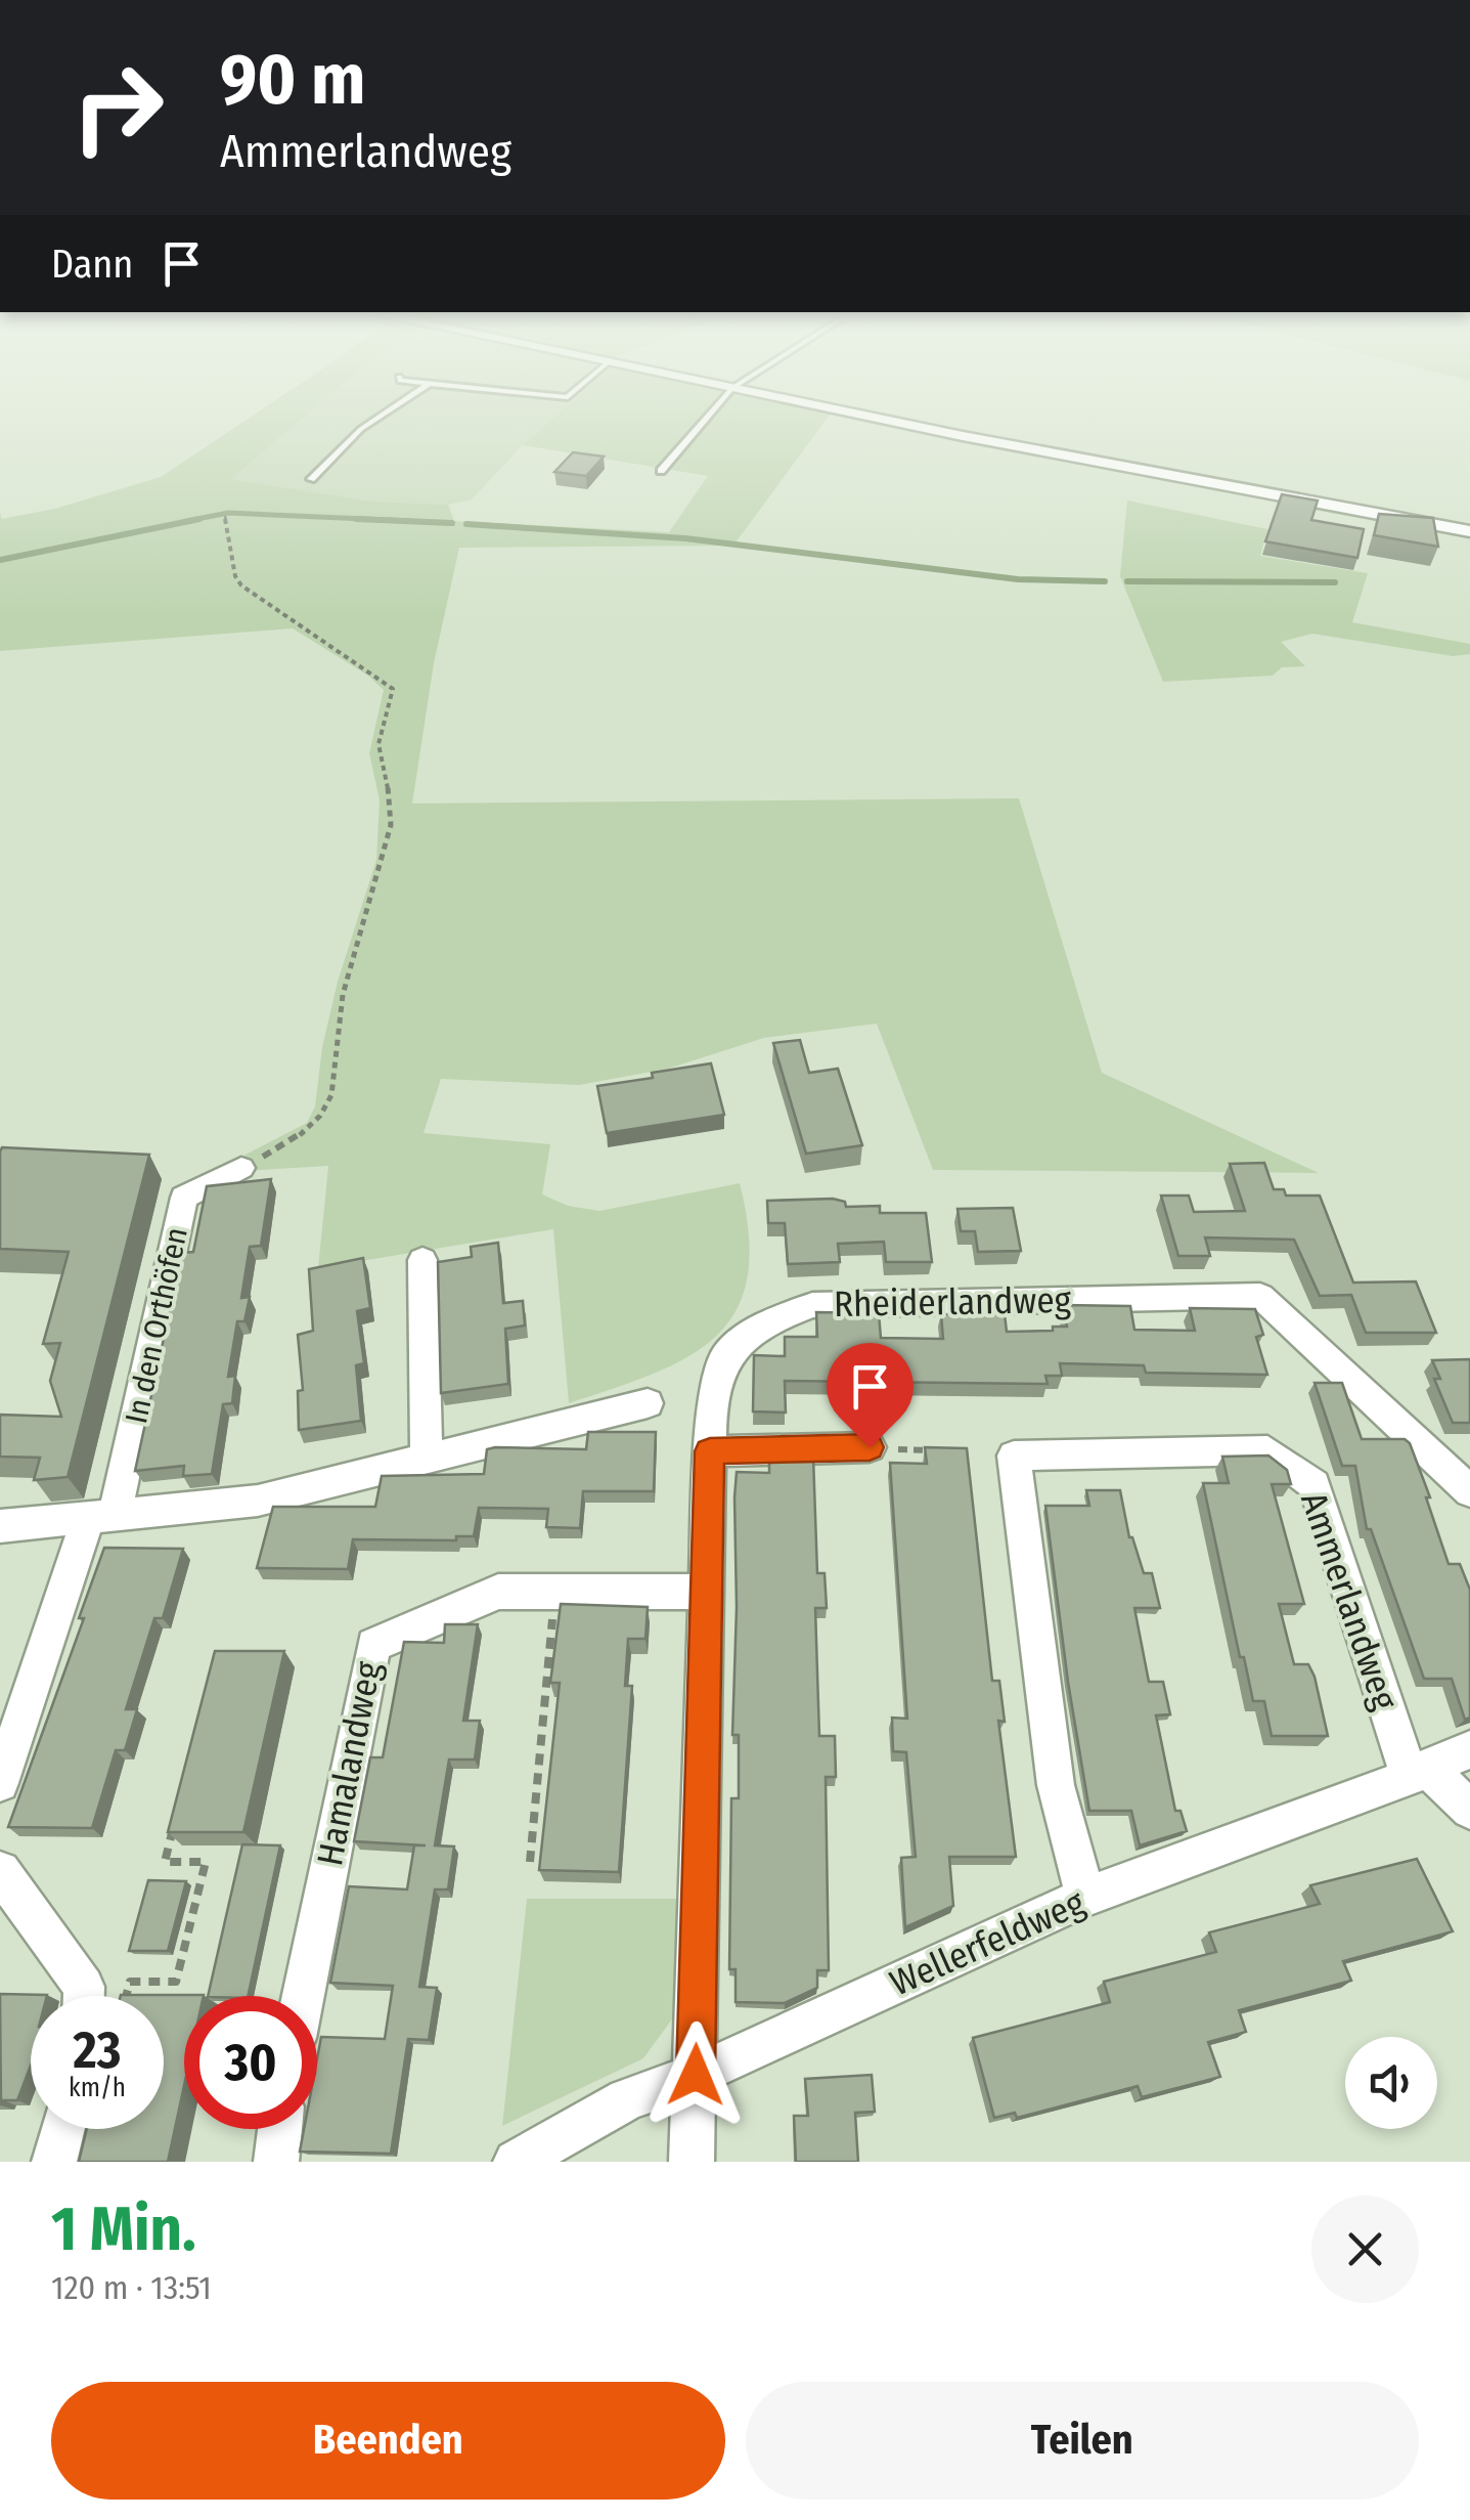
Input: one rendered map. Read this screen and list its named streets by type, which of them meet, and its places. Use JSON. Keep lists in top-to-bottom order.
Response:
{
  "streets": {
    "street": [
      "Rheiderlandweg",
      "In den Orthöfen",
      "Ammerlandweg",
      "Hamalandweg",
      "Wellerfeldweg"
    ]
  },
  "crossings": [
    ["Rheiderlandweg", "Hamalandweg"],
    ["Rheiderlandweg", "Wellerfeldweg"],
    ["Ammerlandweg", "Wellerfeldweg"]
  ],
  "page": {
    "turn": ["90 m", "Ammerlandweg"],
    "then": "Dann",
    "speed": "23 km/h",
    "limit": "30",
    "heading": ["1 Min.", "120 m · 13:51"],
    "buttons": ["Beenden", "Teilen"]
  }
}
